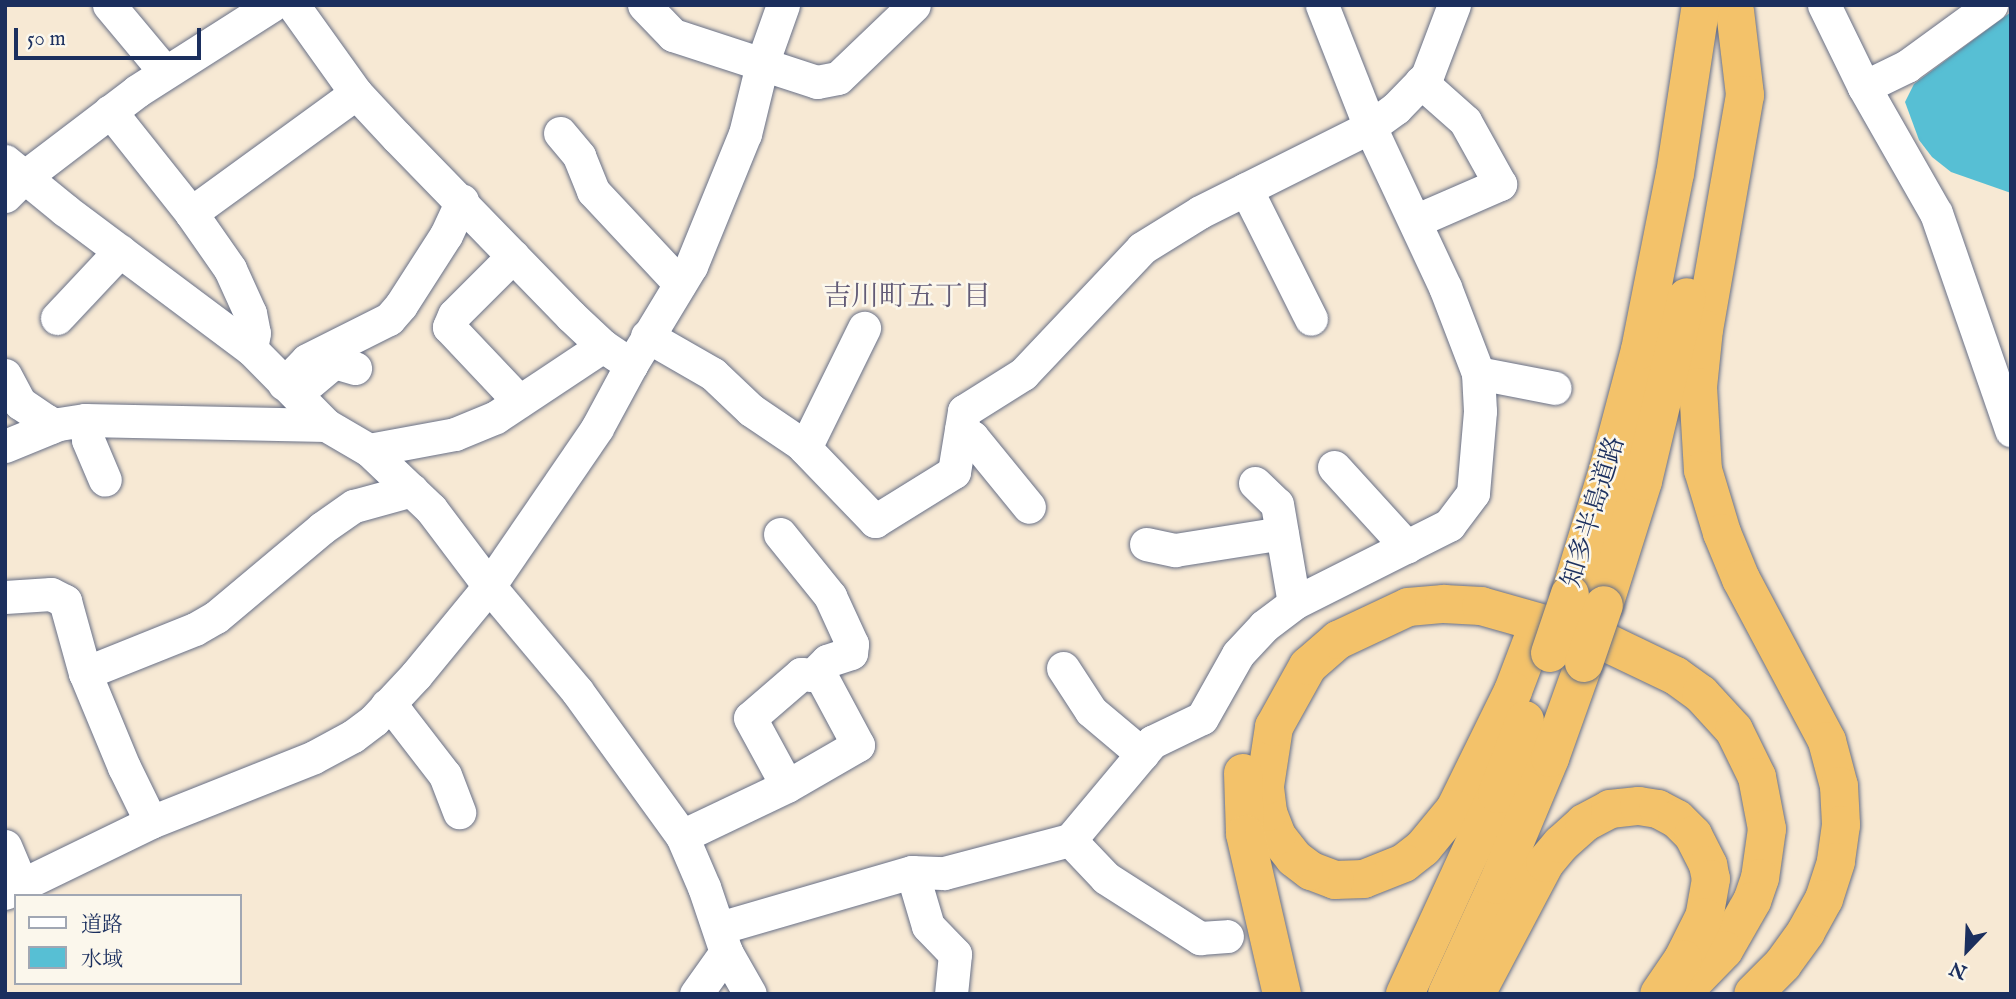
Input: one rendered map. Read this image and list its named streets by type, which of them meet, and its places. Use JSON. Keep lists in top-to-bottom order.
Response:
{
  "streets": {
    "highway": ["知多半島道路"]
  },
  "districts": ["吉川町五丁目"],
  "legend": ["道路", "水域"],
  "scale_bar": "50 m",
  "north": "bottom left"
}
